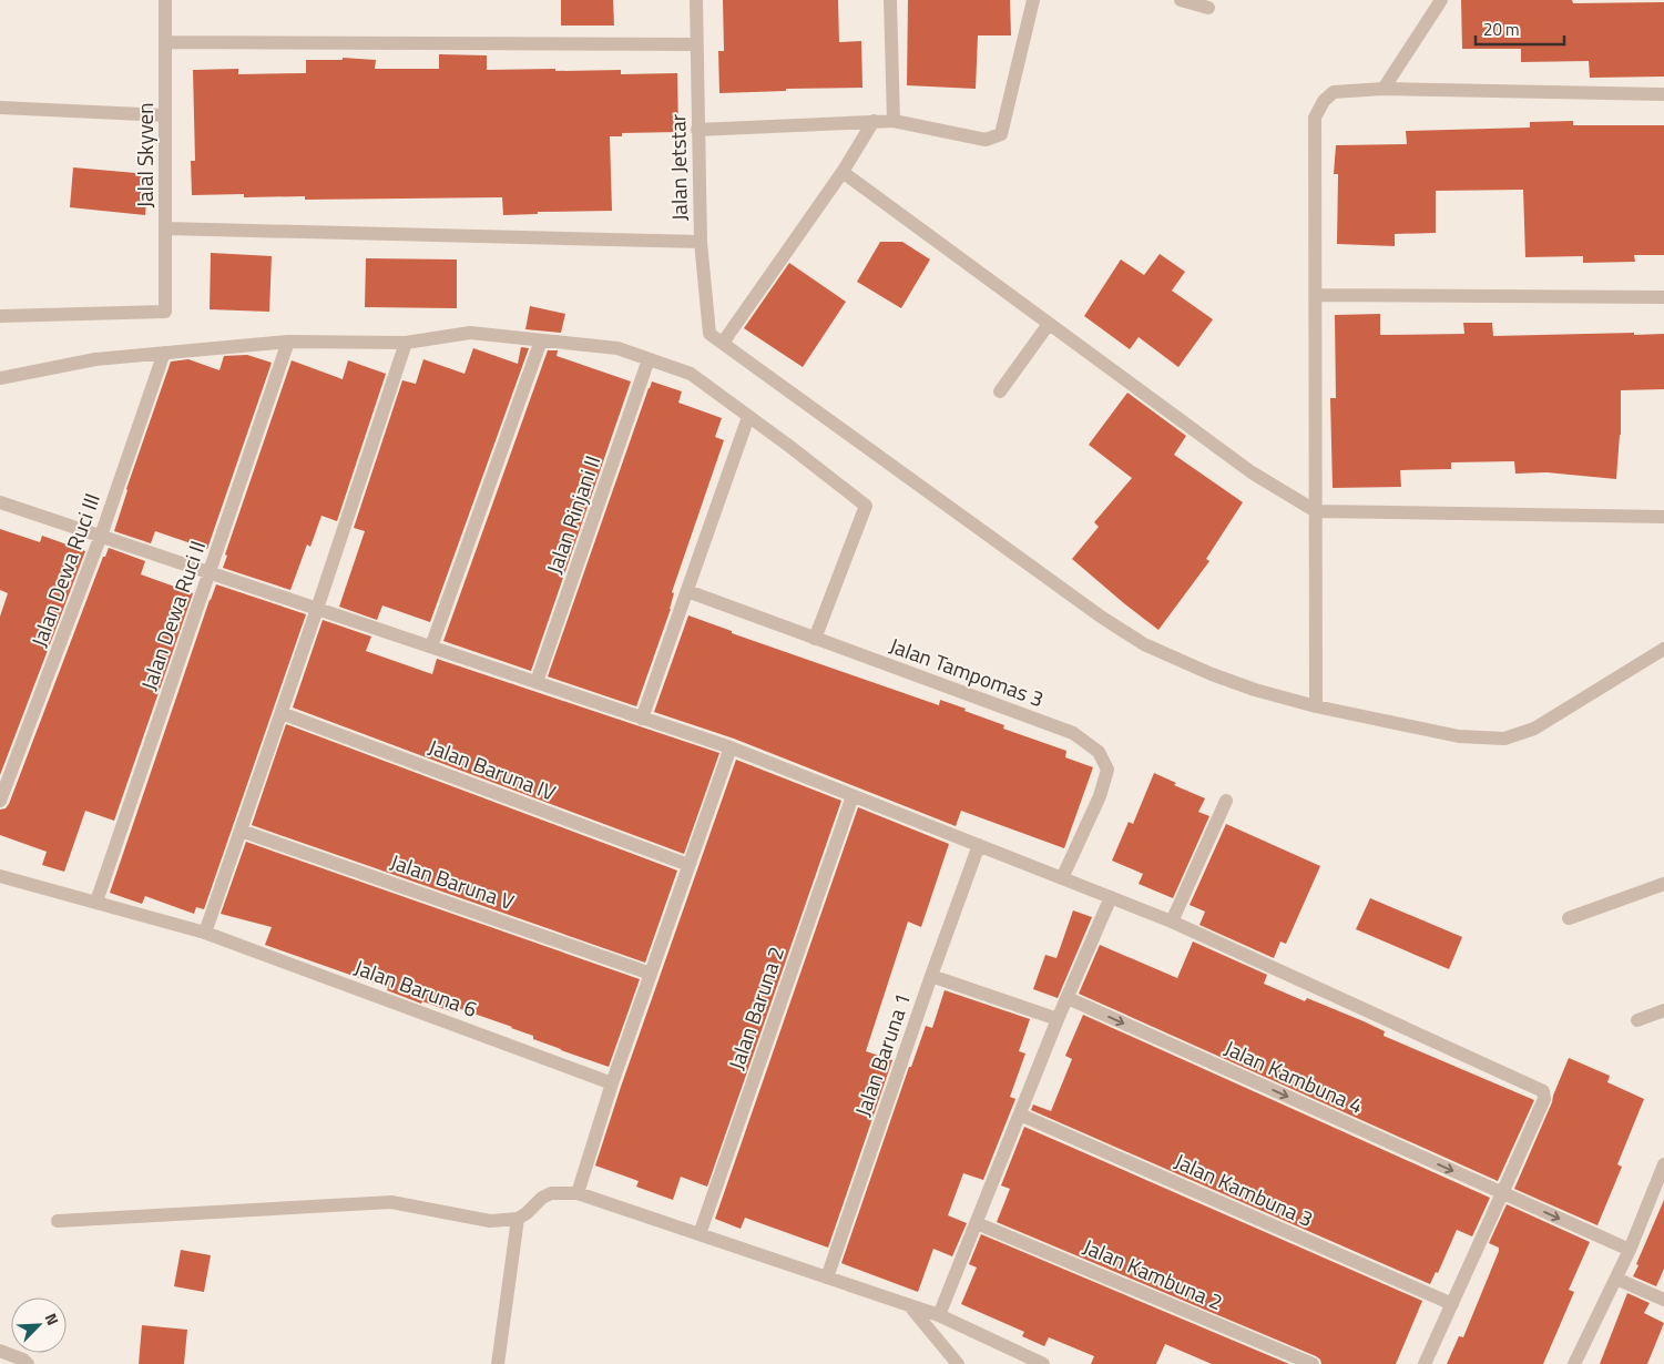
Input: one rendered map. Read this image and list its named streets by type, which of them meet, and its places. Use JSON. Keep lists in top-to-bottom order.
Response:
{
  "streets": {
    "street": [
      "Jalal Skyven",
      "Jalan Jetstar",
      "Jalan Rinjani II",
      "Jalan Dewa Ruci III",
      "Jalan Dewa Ruci II",
      "Jalan Tampomas 3",
      "Jalan Baruna IV",
      "Jalan Baruna V",
      "Jalan Baruna 6",
      "Jalan Baruna 2",
      "Jalan Baruna 1",
      "Jalan Kambuna 4",
      "Jalan Kambuna 3",
      "Jalan Kambuna 2"
    ]
  },
  "crossings": [
    ["Jalan Dewa Ruci II", "Jalan Baruna 6"]
  ],
  "one_way": ["Jalan Kambuna 4"],
  "scale_bar": "20 m",
  "north": "top right"
}
